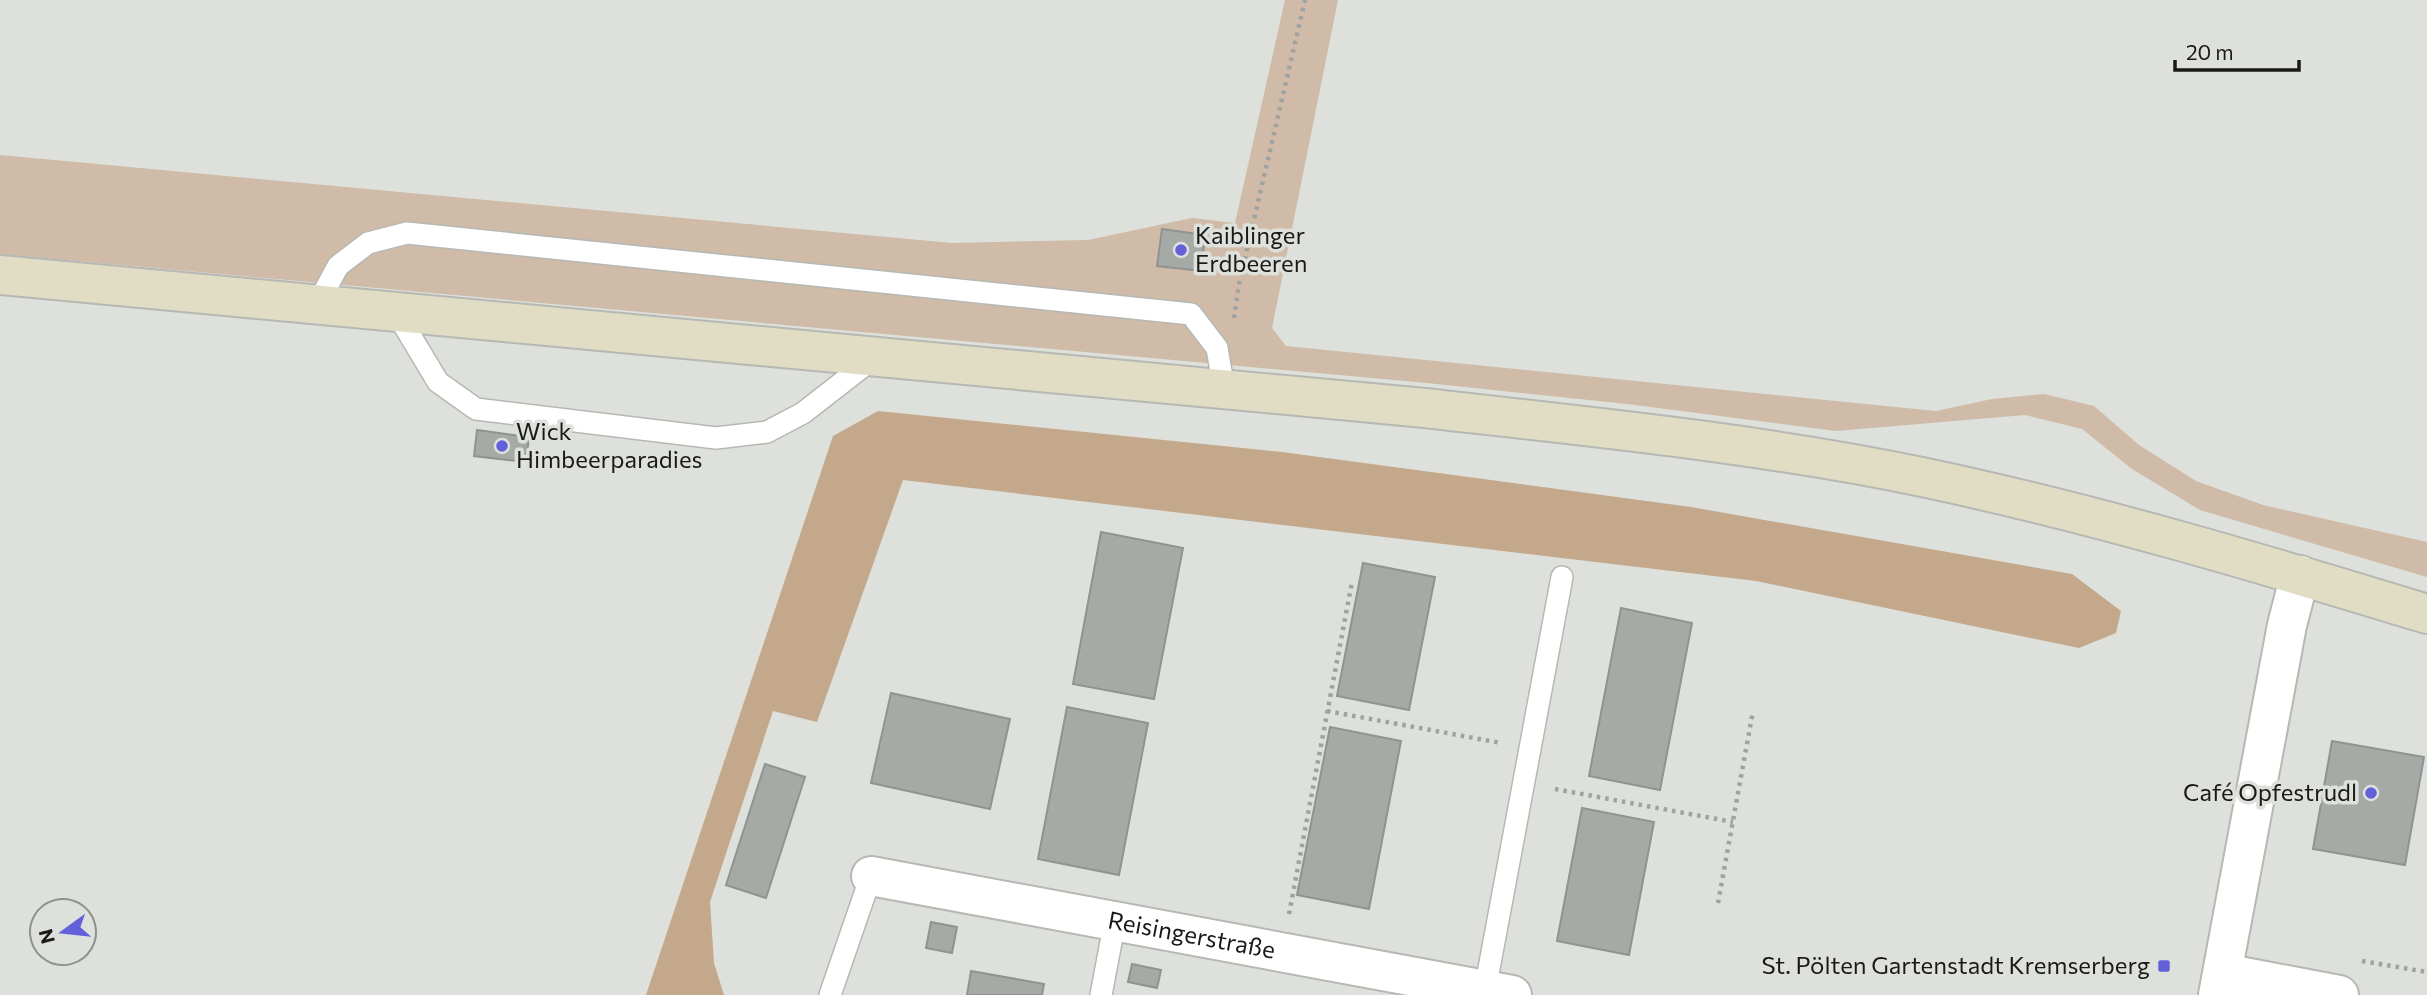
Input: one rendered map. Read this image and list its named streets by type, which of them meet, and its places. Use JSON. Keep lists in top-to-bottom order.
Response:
{
  "streets": {
    "street": ["Reisingerstraße"]
  },
  "places": {
    "other": ["Kaiblinger Erdbeeren", "Wick Himbeerparadies", "Café Opfestrudl"],
    "transit": ["St. Pölten Gartenstadt Kremserberg"]
  },
  "scale_bar": "20 m",
  "north": "left"
}
